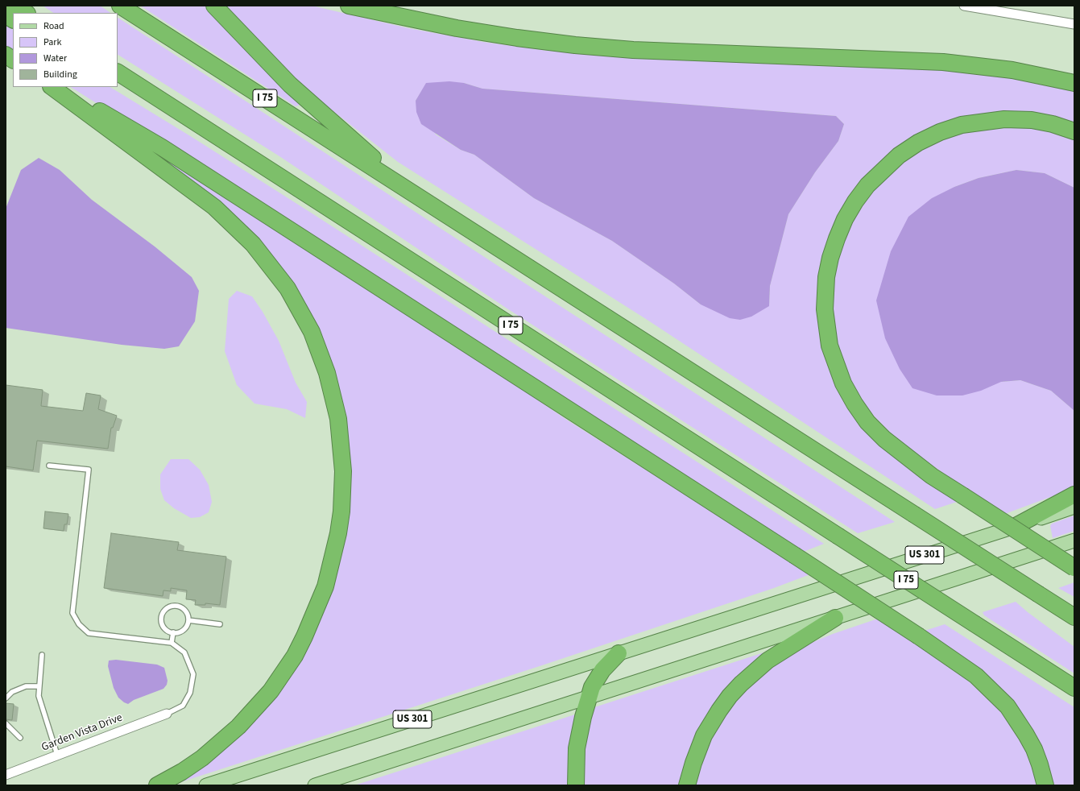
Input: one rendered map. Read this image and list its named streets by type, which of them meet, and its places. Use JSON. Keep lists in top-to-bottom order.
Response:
{
  "streets": {
    "highway": ["I 75"],
    "main road": ["US 301"],
    "street": ["Garden Vista Drive"]
  },
  "legend": [
    "Road",
    "Park",
    "Water",
    "Building"
  ]
}
